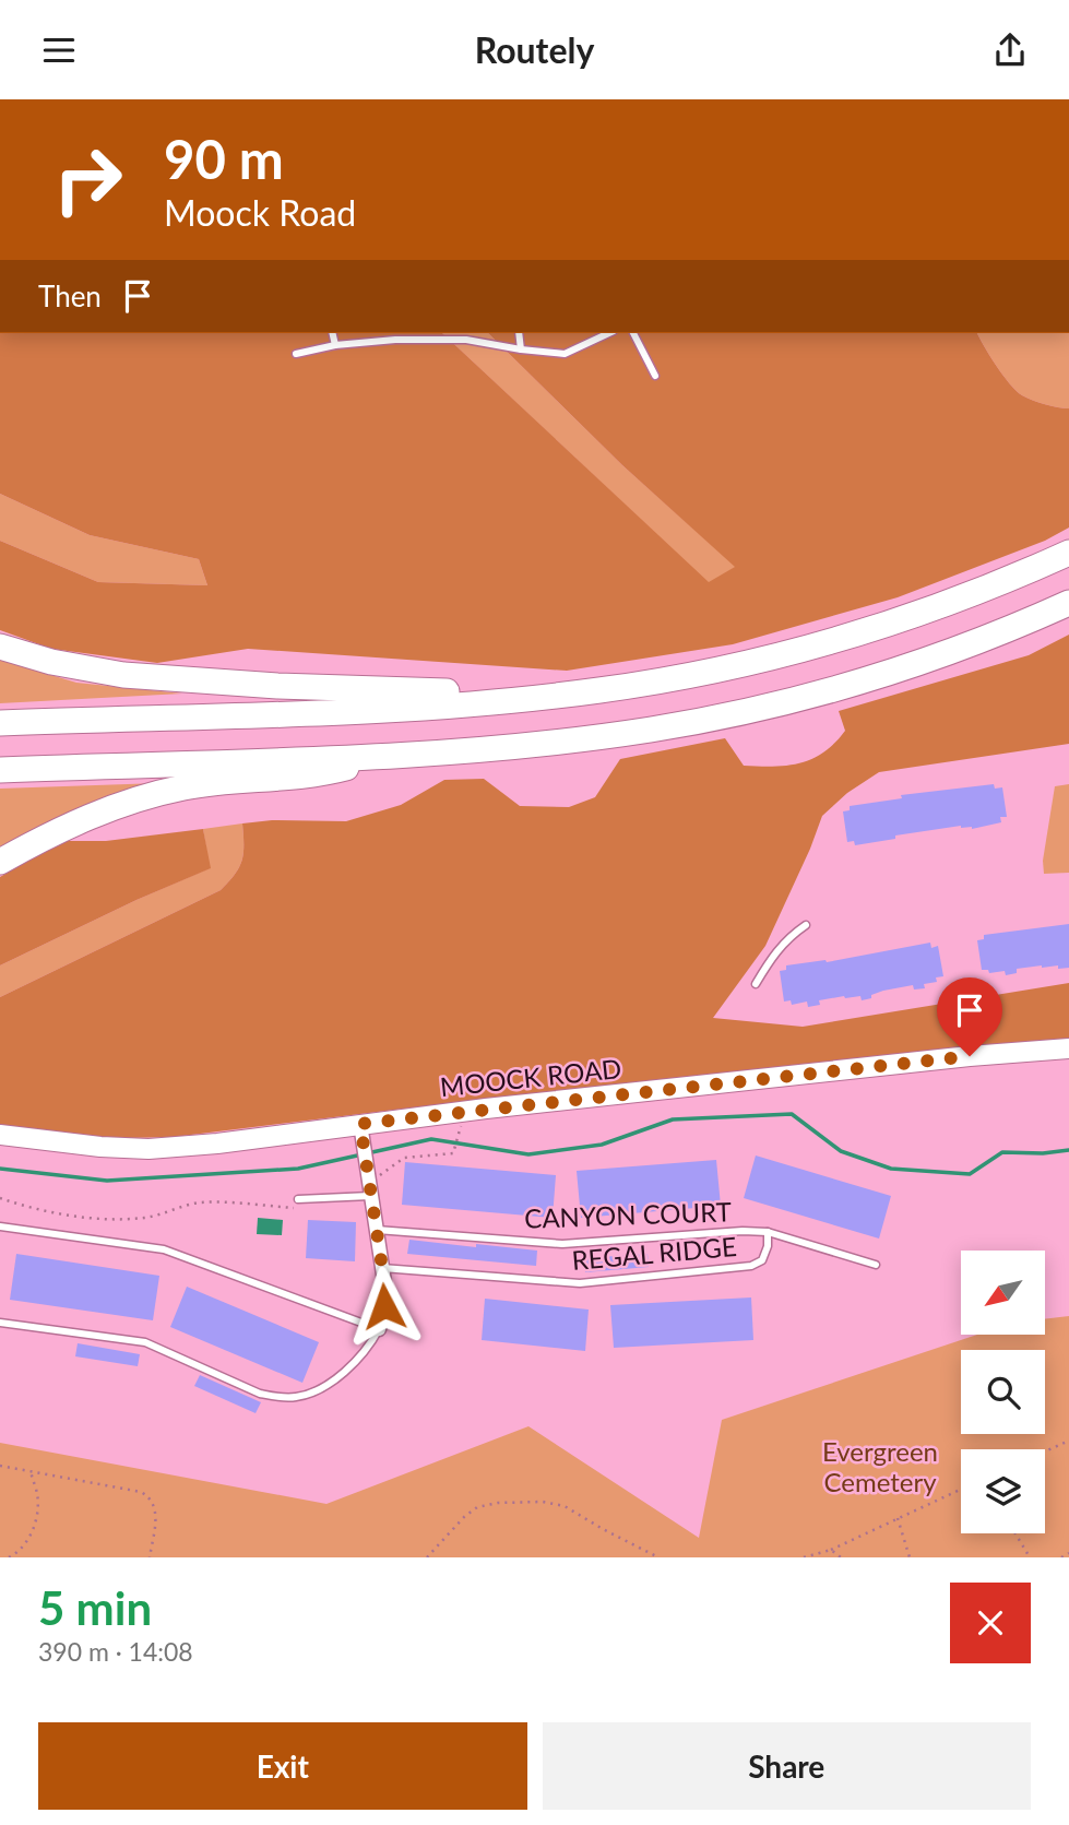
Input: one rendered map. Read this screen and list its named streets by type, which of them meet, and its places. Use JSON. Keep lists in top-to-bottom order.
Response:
{
  "streets": {
    "main road": ["MOOCK ROAD"],
    "lane": ["CANYON COURT", "REGAL RIDGE"]
  },
  "crossings": [
    ["CANYON COURT", "REGAL RIDGE"]
  ],
  "parks": ["Evergreen Cemetery"],
  "north": "bottom left",
  "page": {
    "header": "Routely",
    "turn": ["90 m", "Moock Road"],
    "then": "Then",
    "heading": ["5 min", "390 m · 14:08"],
    "buttons": ["Exit", "Share"]
  }
}
